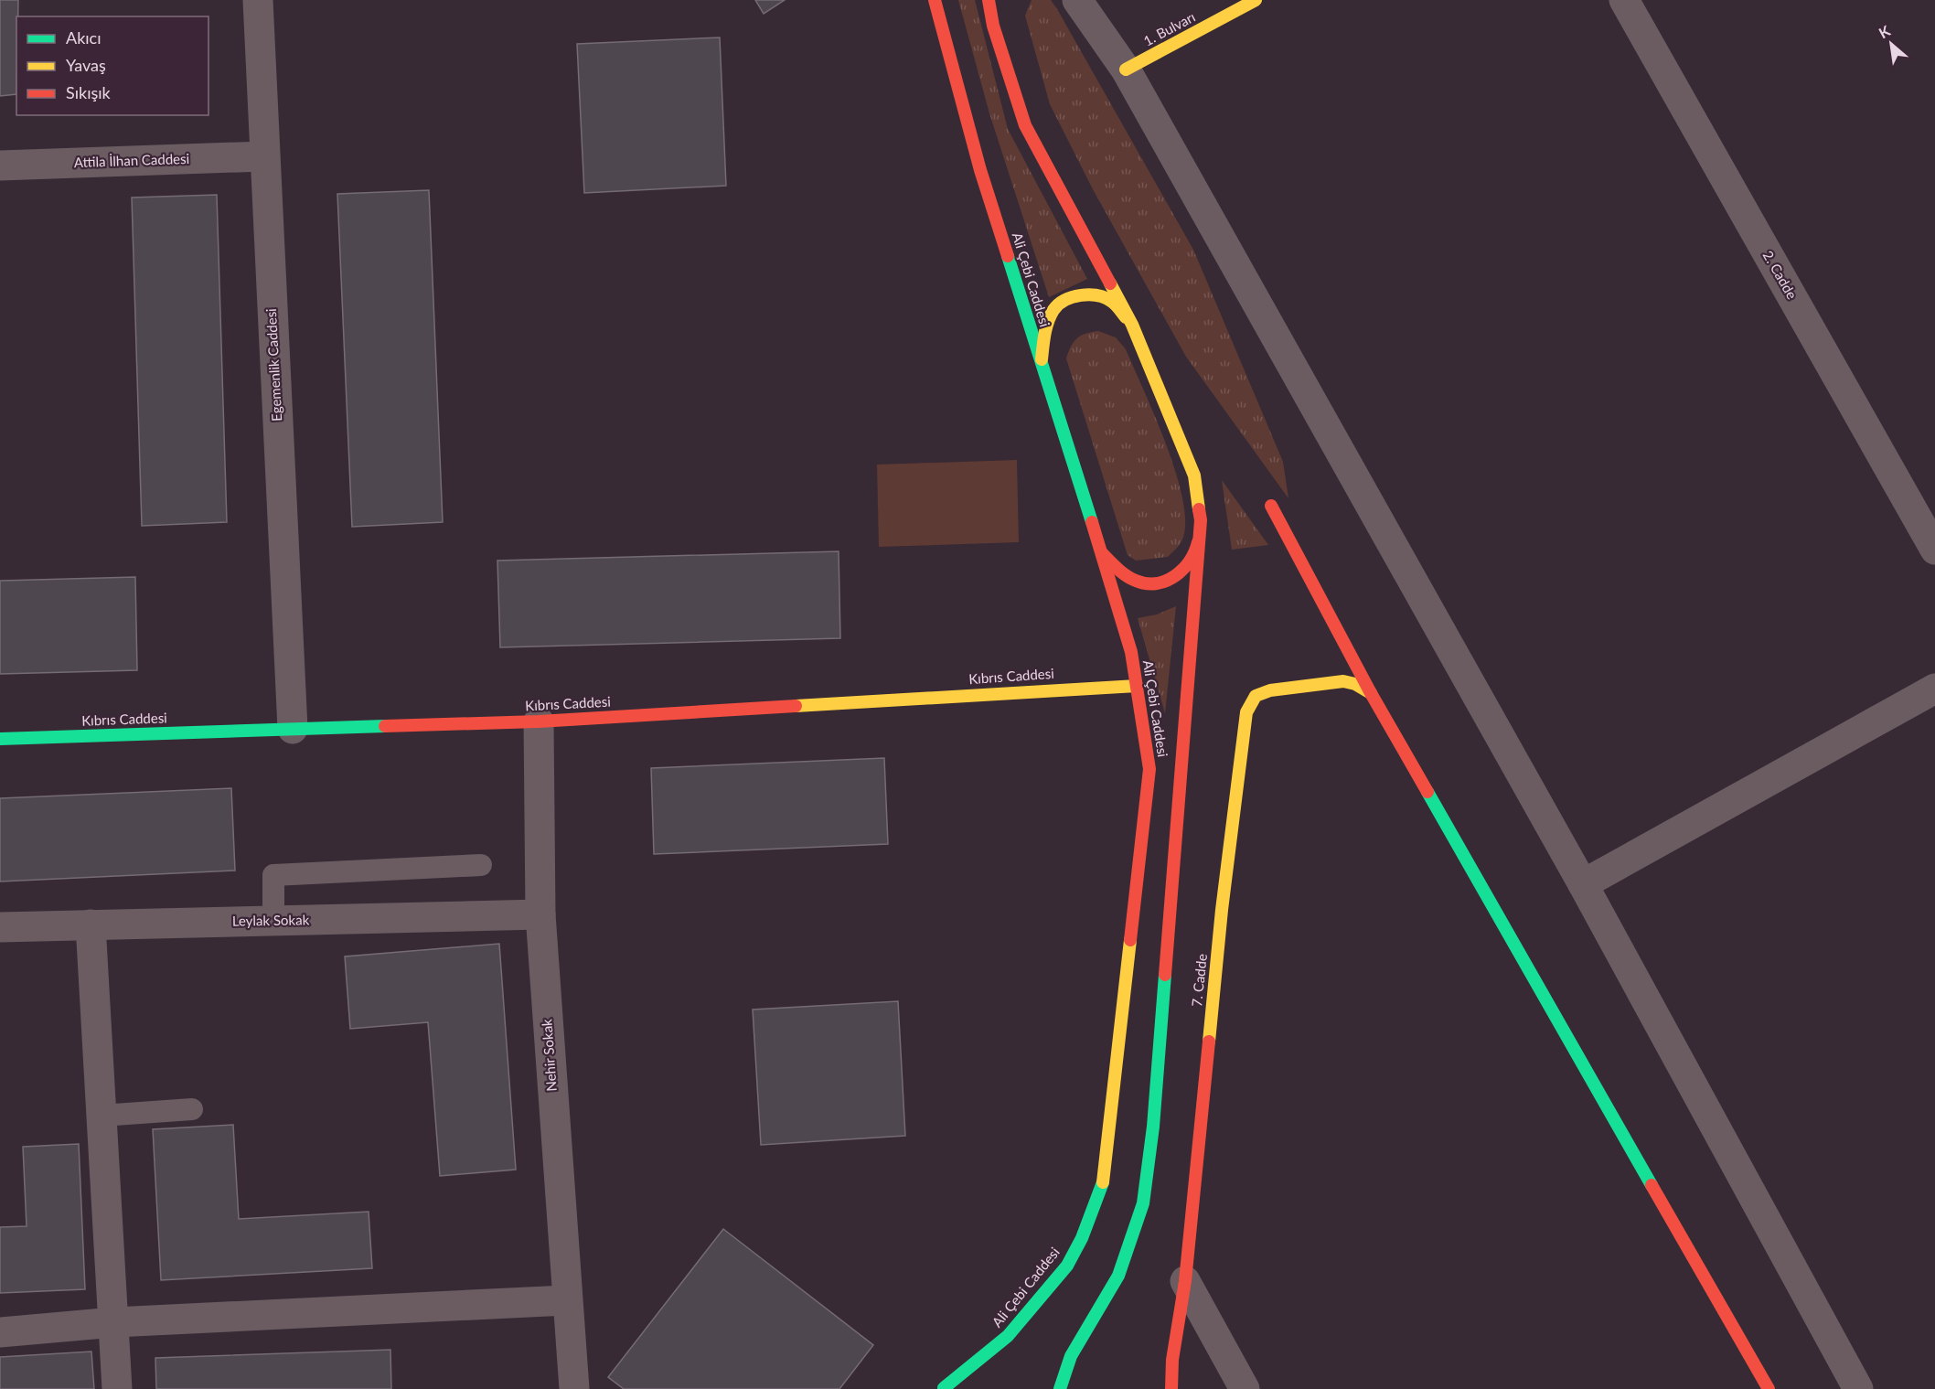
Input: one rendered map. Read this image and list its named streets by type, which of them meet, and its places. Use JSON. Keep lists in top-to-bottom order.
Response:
{
  "streets": {
    "main road": [
      "1. Bulvarı",
      "Ali Çebi Caddesi",
      "Kıbrıs Caddesi",
      "7. Cadde"
    ],
    "street": [
      "Attila İlhan Caddesi",
      "2. Cadde",
      "Egemenlik Caddesi",
      "Leylak Sokak",
      "Nehir Sokak"
    ]
  },
  "crossings": [
    ["Attila İlhan Caddesi", "Egemenlik Caddesi"],
    ["Ali Çebi Caddesi", "Kıbrıs Caddesi"],
    ["Egemenlik Caddesi", "Kıbrıs Caddesi"],
    ["Kıbrıs Caddesi", "Nehir Sokak"],
    ["Leylak Sokak", "Nehir Sokak"]
  ],
  "legend": ["Akıcı", "Yavaş", "Sıkışık"],
  "north": "top left"
}
